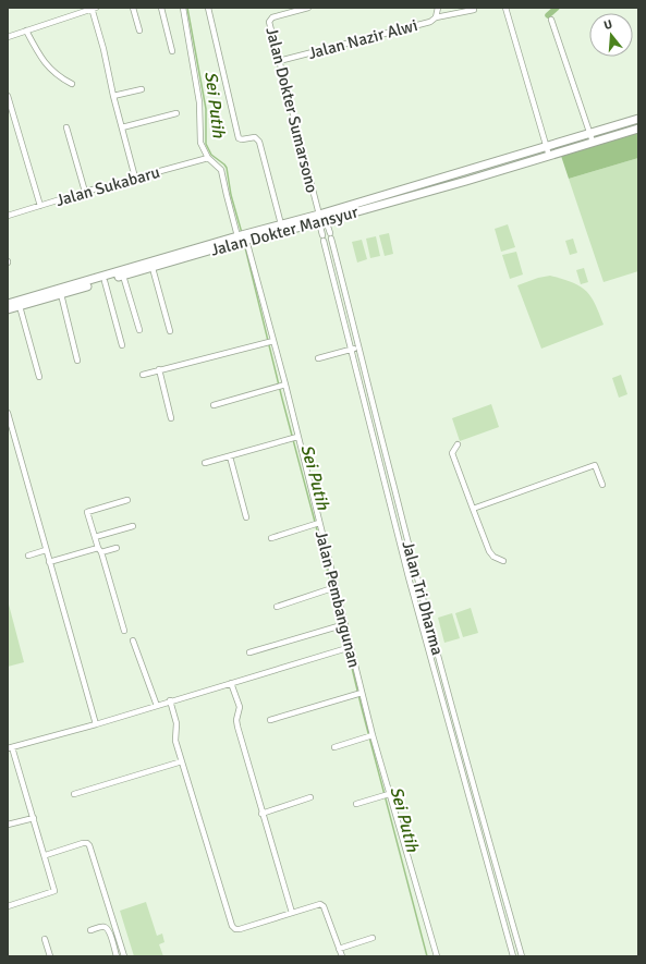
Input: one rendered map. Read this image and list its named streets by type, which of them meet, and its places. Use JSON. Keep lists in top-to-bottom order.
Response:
{
  "streets": {
    "main road": ["Jalan Dokter Mansyur"],
    "street": [
      "Jalan Nazir Alwi",
      "Jalan Dokter Sumarsono",
      "Jalan Sukabaru",
      "Jalan Tri Dharma",
      "Jalan Pembangunan"
    ]
  },
  "crossings": [
    ["Jalan Nazir Alwi", "Jalan Dokter Sumarsono"],
    ["Jalan Dokter Sumarsono", "Jalan Dokter Mansyur"],
    ["Jalan Dokter Sumarsono", "Jalan Tri Dharma"],
    ["Jalan Sukabaru", "Jalan Pembangunan"],
    ["Jalan Dokter Mansyur", "Jalan Tri Dharma"],
    ["Jalan Dokter Mansyur", "Jalan Pembangunan"]
  ],
  "water": ["Sei Putih"],
  "north": "top"
}
